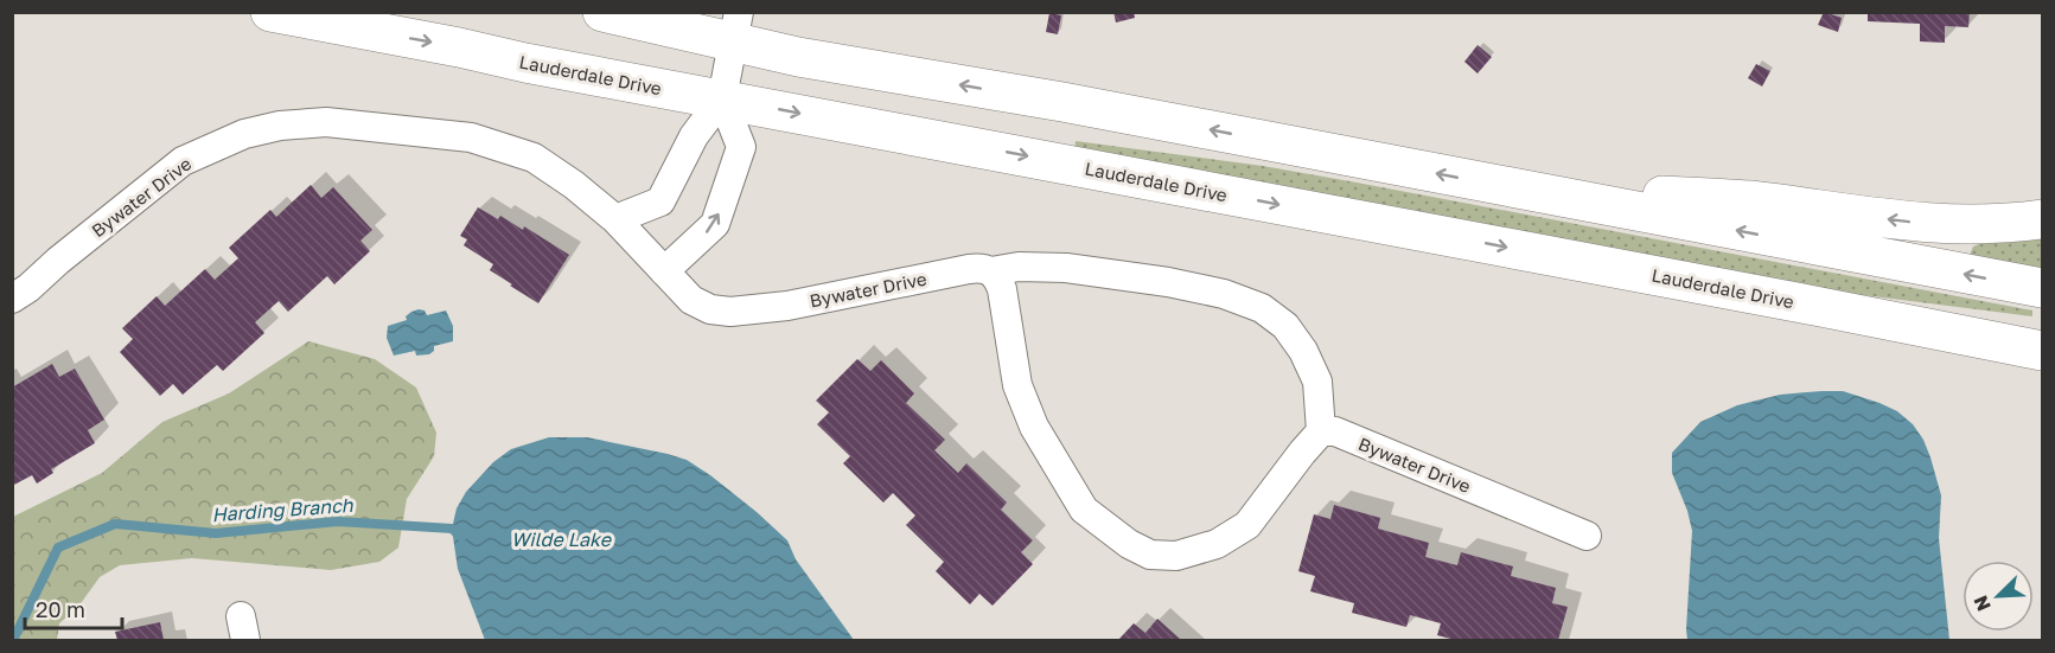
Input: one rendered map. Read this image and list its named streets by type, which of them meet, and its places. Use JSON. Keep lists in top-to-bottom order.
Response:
{
  "streets": {
    "main road": ["Lauderdale Drive"],
    "street": ["Bywater Drive"]
  },
  "water": ["Harding Branch", "Wilde Lake"],
  "scale_bar": "20 m",
  "north": "bottom left"
}
